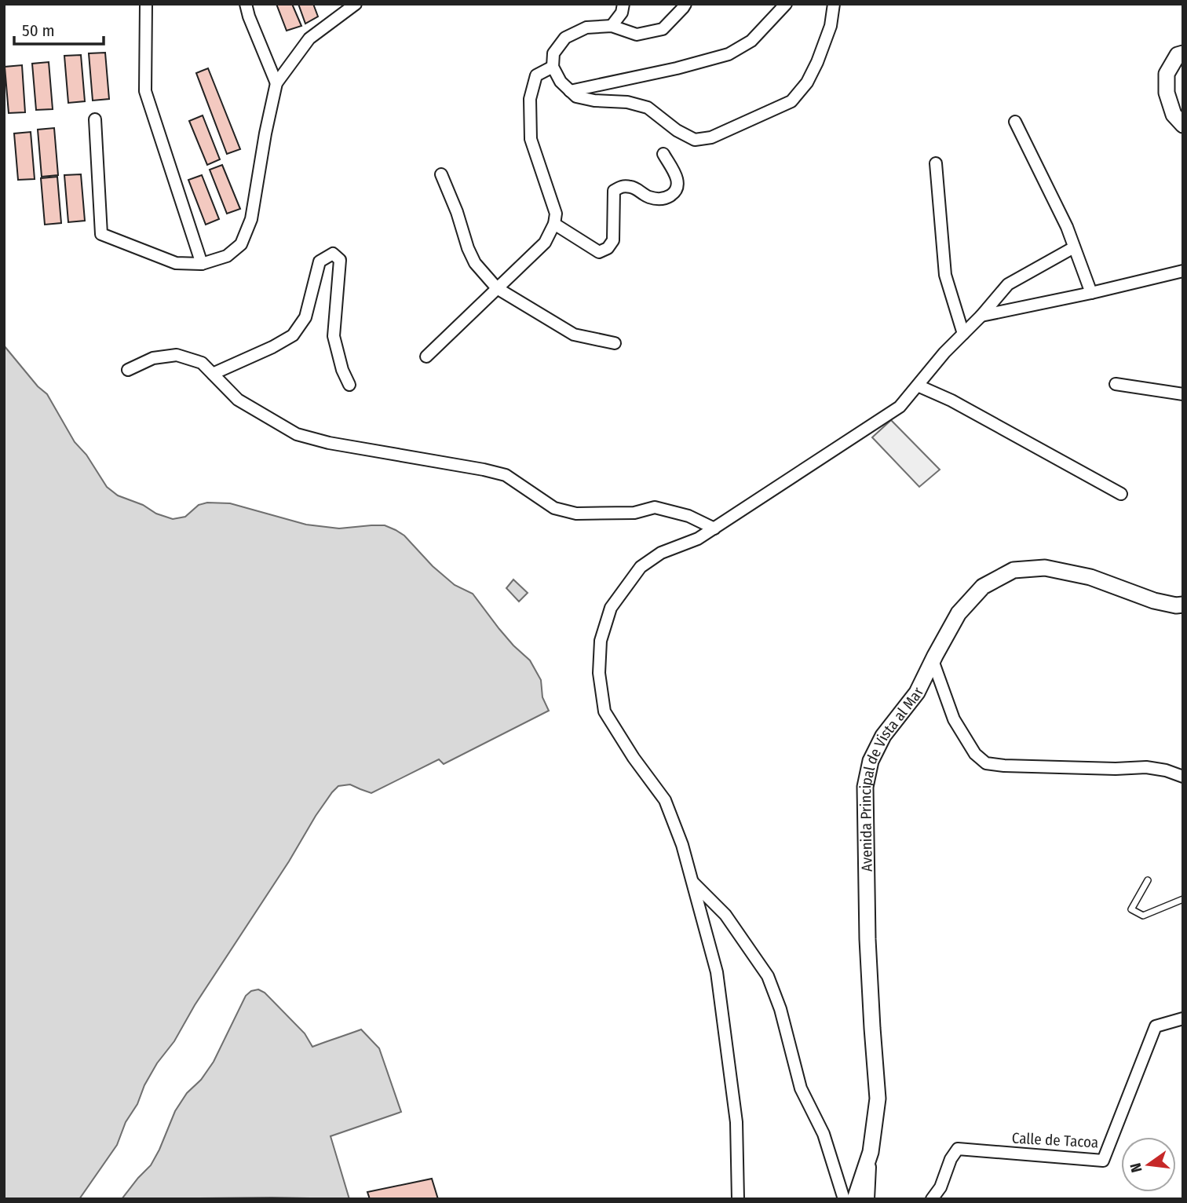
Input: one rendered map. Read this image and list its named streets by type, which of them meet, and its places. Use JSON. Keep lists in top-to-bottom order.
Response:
{
  "streets": {
    "street": ["Avenida Principal de Vista al Mar", "Calle de Tacoa"]
  },
  "scale_bar": "50 m",
  "north": "left"
}
